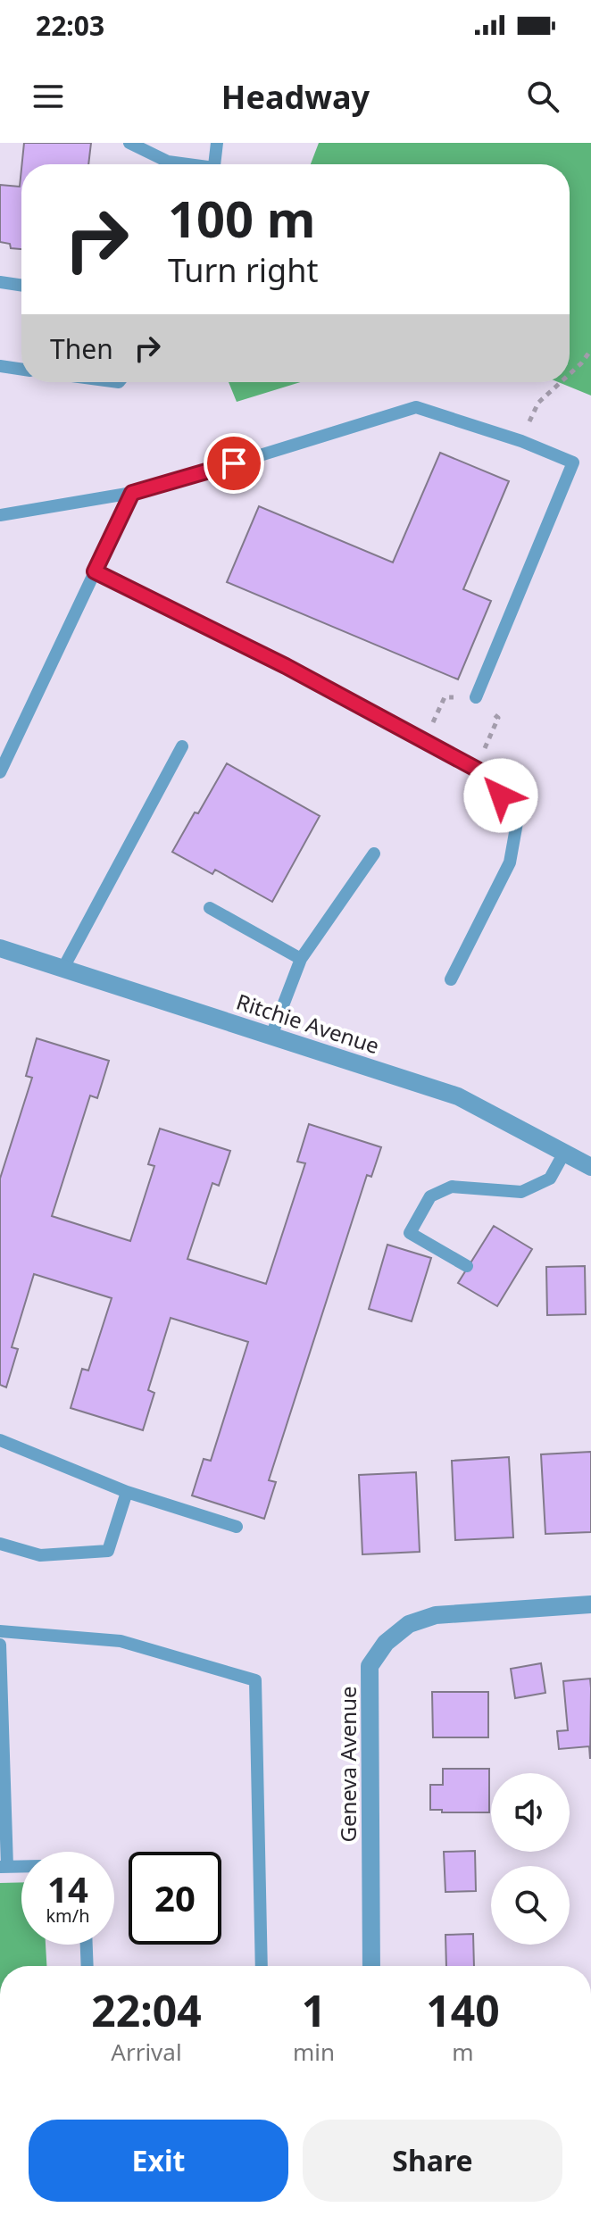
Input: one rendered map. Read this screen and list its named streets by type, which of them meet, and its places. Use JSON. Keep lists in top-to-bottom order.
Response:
{
  "streets": {
    "street": ["Ritchie Avenue", "Geneva Avenue"]
  },
  "page": {
    "status": "22:03",
    "header": "Headway",
    "turn": ["100 m", "Turn right"],
    "then": "Then",
    "speed": "14 km/h",
    "limit": "20",
    "eta": [
      "22:04",
      "Arrival",
      "1",
      "min",
      "140",
      "m"
    ],
    "buttons": ["Exit", "Share"]
  }
}
